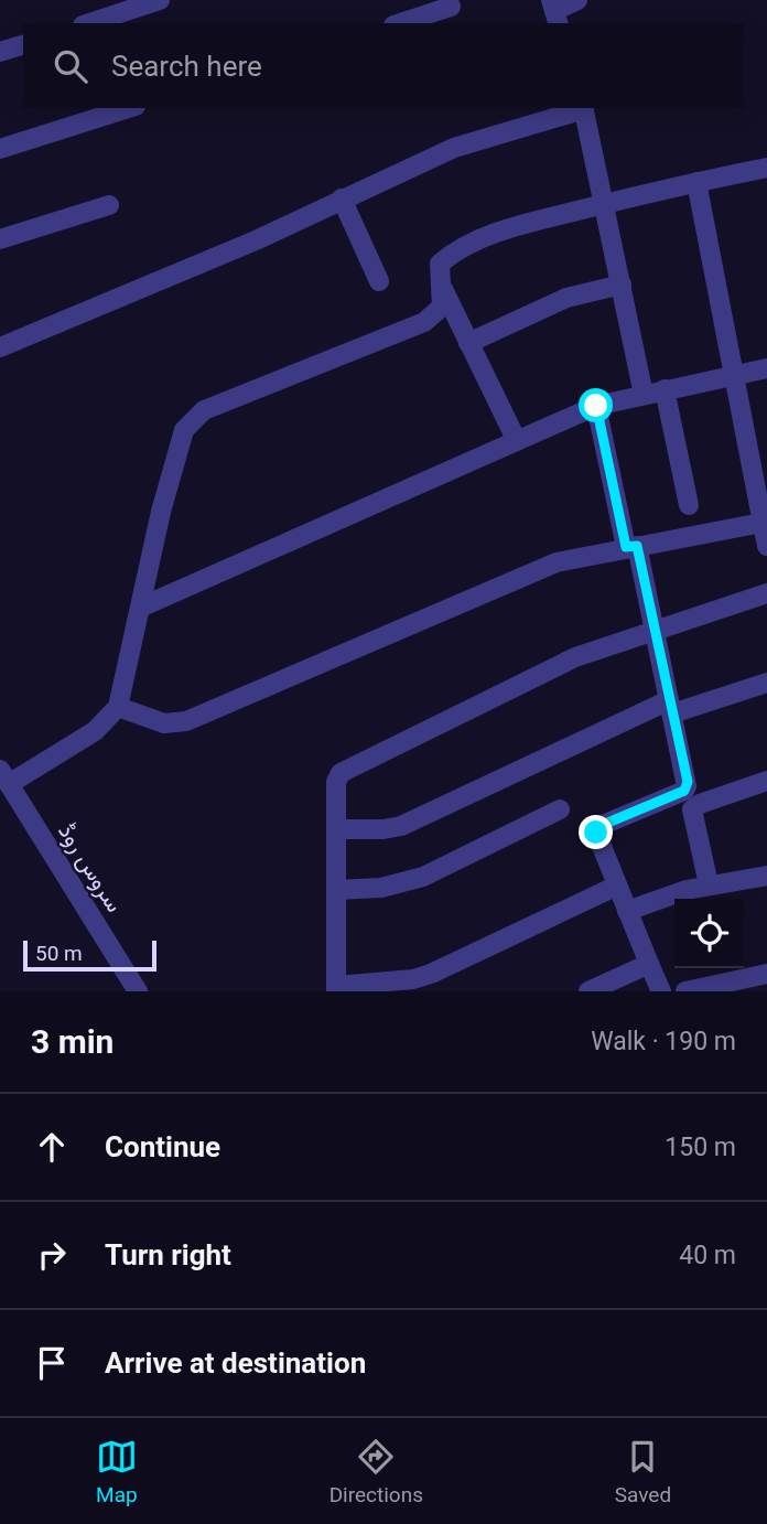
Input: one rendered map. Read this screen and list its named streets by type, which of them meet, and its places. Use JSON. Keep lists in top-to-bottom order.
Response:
{
  "streets": {
    "street": ["سروس روڈ"]
  },
  "scale_bar": "50 m",
  "page": {
    "search": "Search here",
    "scale": "50 m",
    "heading": ["3 min", "Walk · 190 m"],
    "list": [
      ["Continue", "150 m"],
      ["Turn right", "40 m"],
      "Arrive at destination"
    ],
    "nav": ["Map", "Directions", "Saved"]
  }
}
